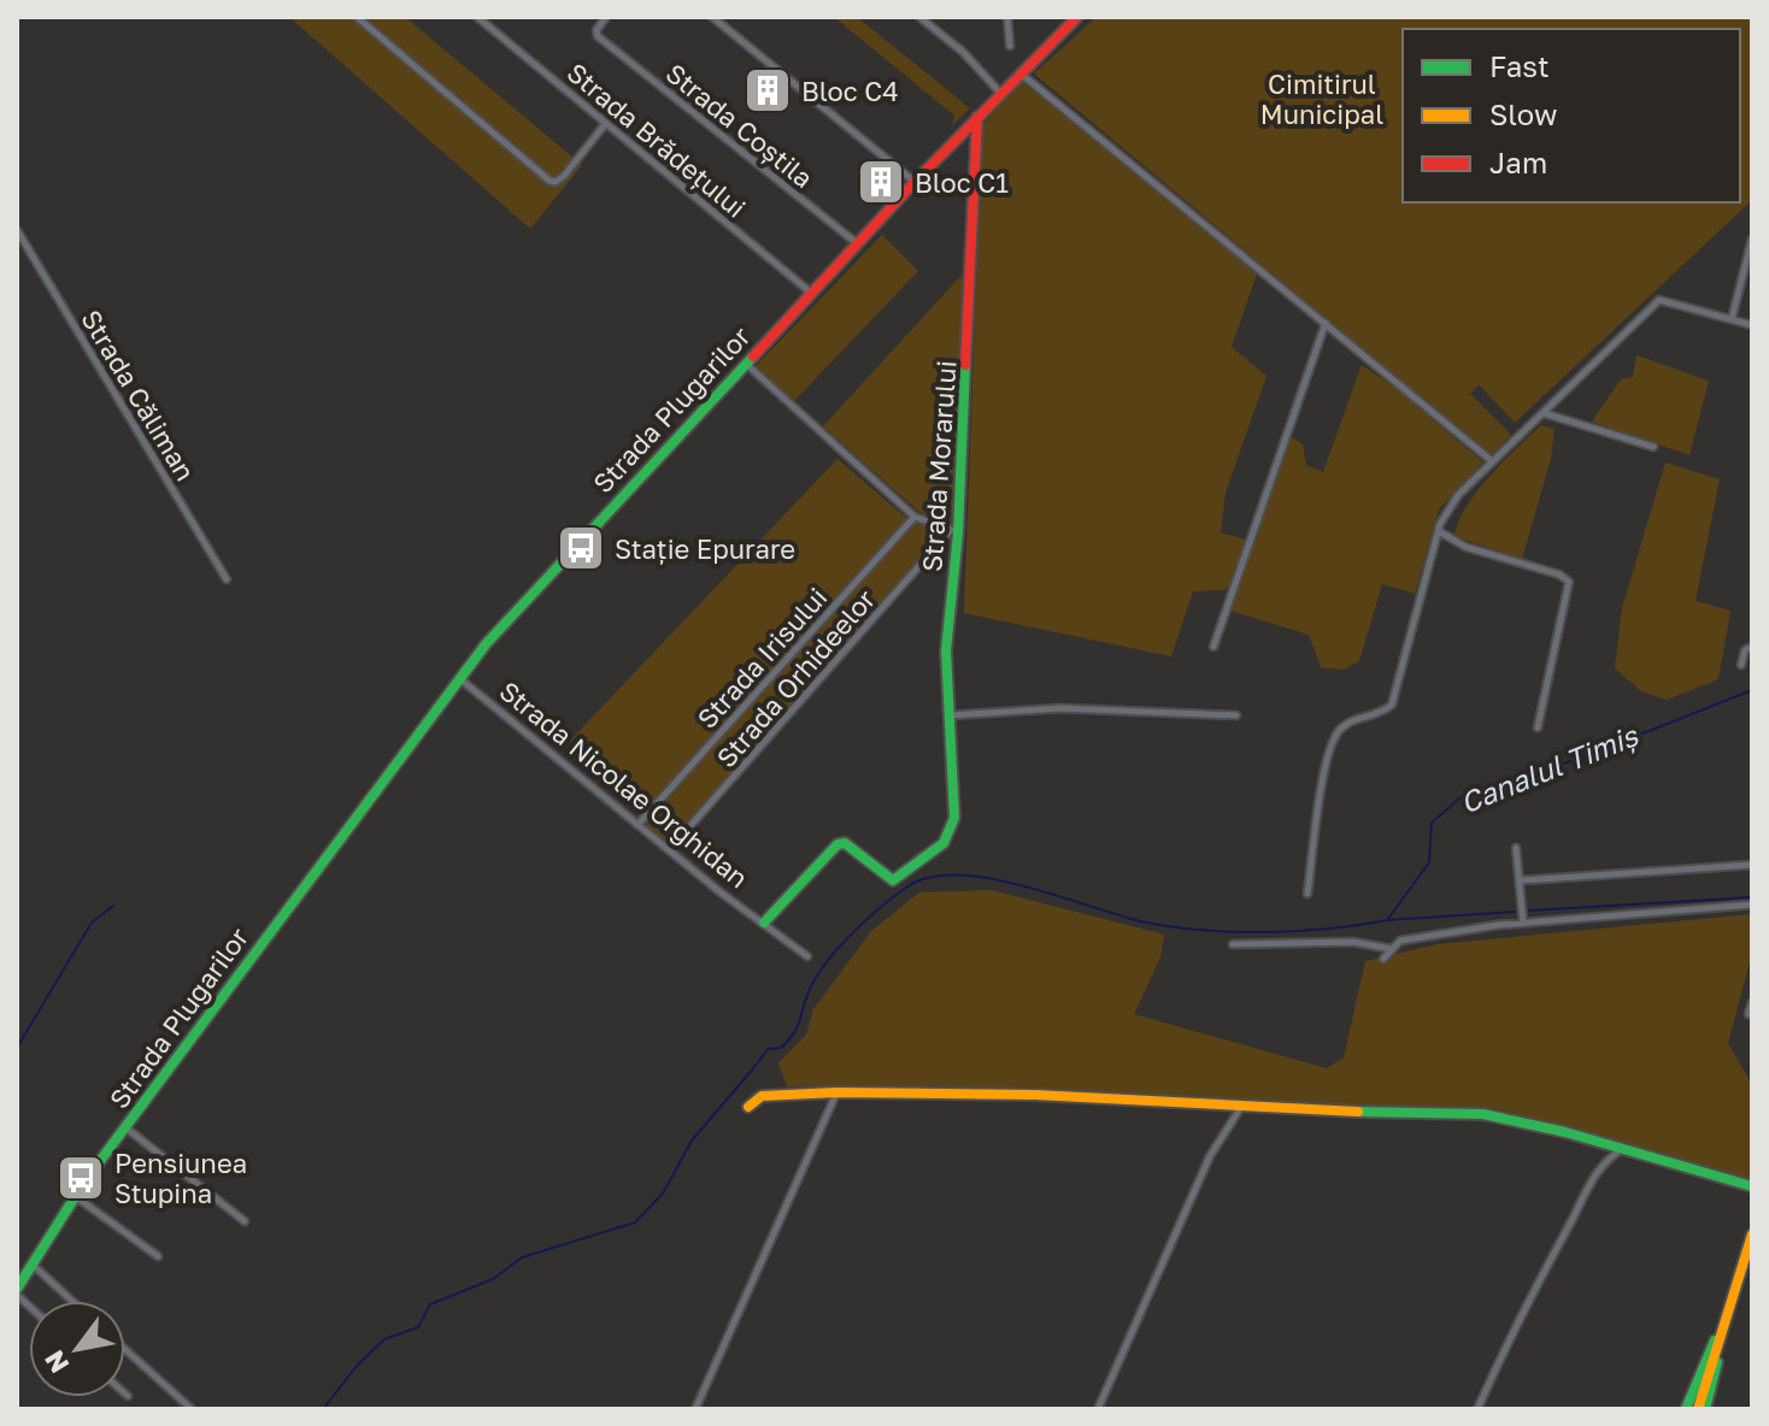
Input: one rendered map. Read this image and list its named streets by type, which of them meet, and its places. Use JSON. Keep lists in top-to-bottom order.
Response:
{
  "streets": {
    "street": [
      "Strada Coștila",
      "Strada Brădețului",
      "Strada Căliman",
      "Strada Plugarilor",
      "Strada Morarului",
      "Strada Irisului",
      "Strada Orhideelor",
      "Strada Nicolae Orghidan"
    ]
  },
  "crossings": [
    ["Strada Coștila", "Strada Plugarilor"],
    ["Strada Brădețului", "Strada Plugarilor"],
    ["Strada Plugarilor", "Strada Morarului"],
    ["Strada Plugarilor", "Strada Nicolae Orghidan"],
    ["Strada Morarului", "Strada Orhideelor"],
    ["Strada Morarului", "Strada Nicolae Orghidan"],
    ["Strada Irisului", "Strada Nicolae Orghidan"],
    ["Strada Orhideelor", "Strada Nicolae Orghidan"]
  ],
  "water": ["Canalul Timiș"],
  "parks": ["Cimitirul Municipal"],
  "places": {
    "building": ["Bloc C4", "Bloc C1"],
    "bus stop": ["Stație Epurare", "Pensiunea Stupina"]
  },
  "legend": ["Fast", "Slow", "Jam"],
  "north": "bottom left"
}
